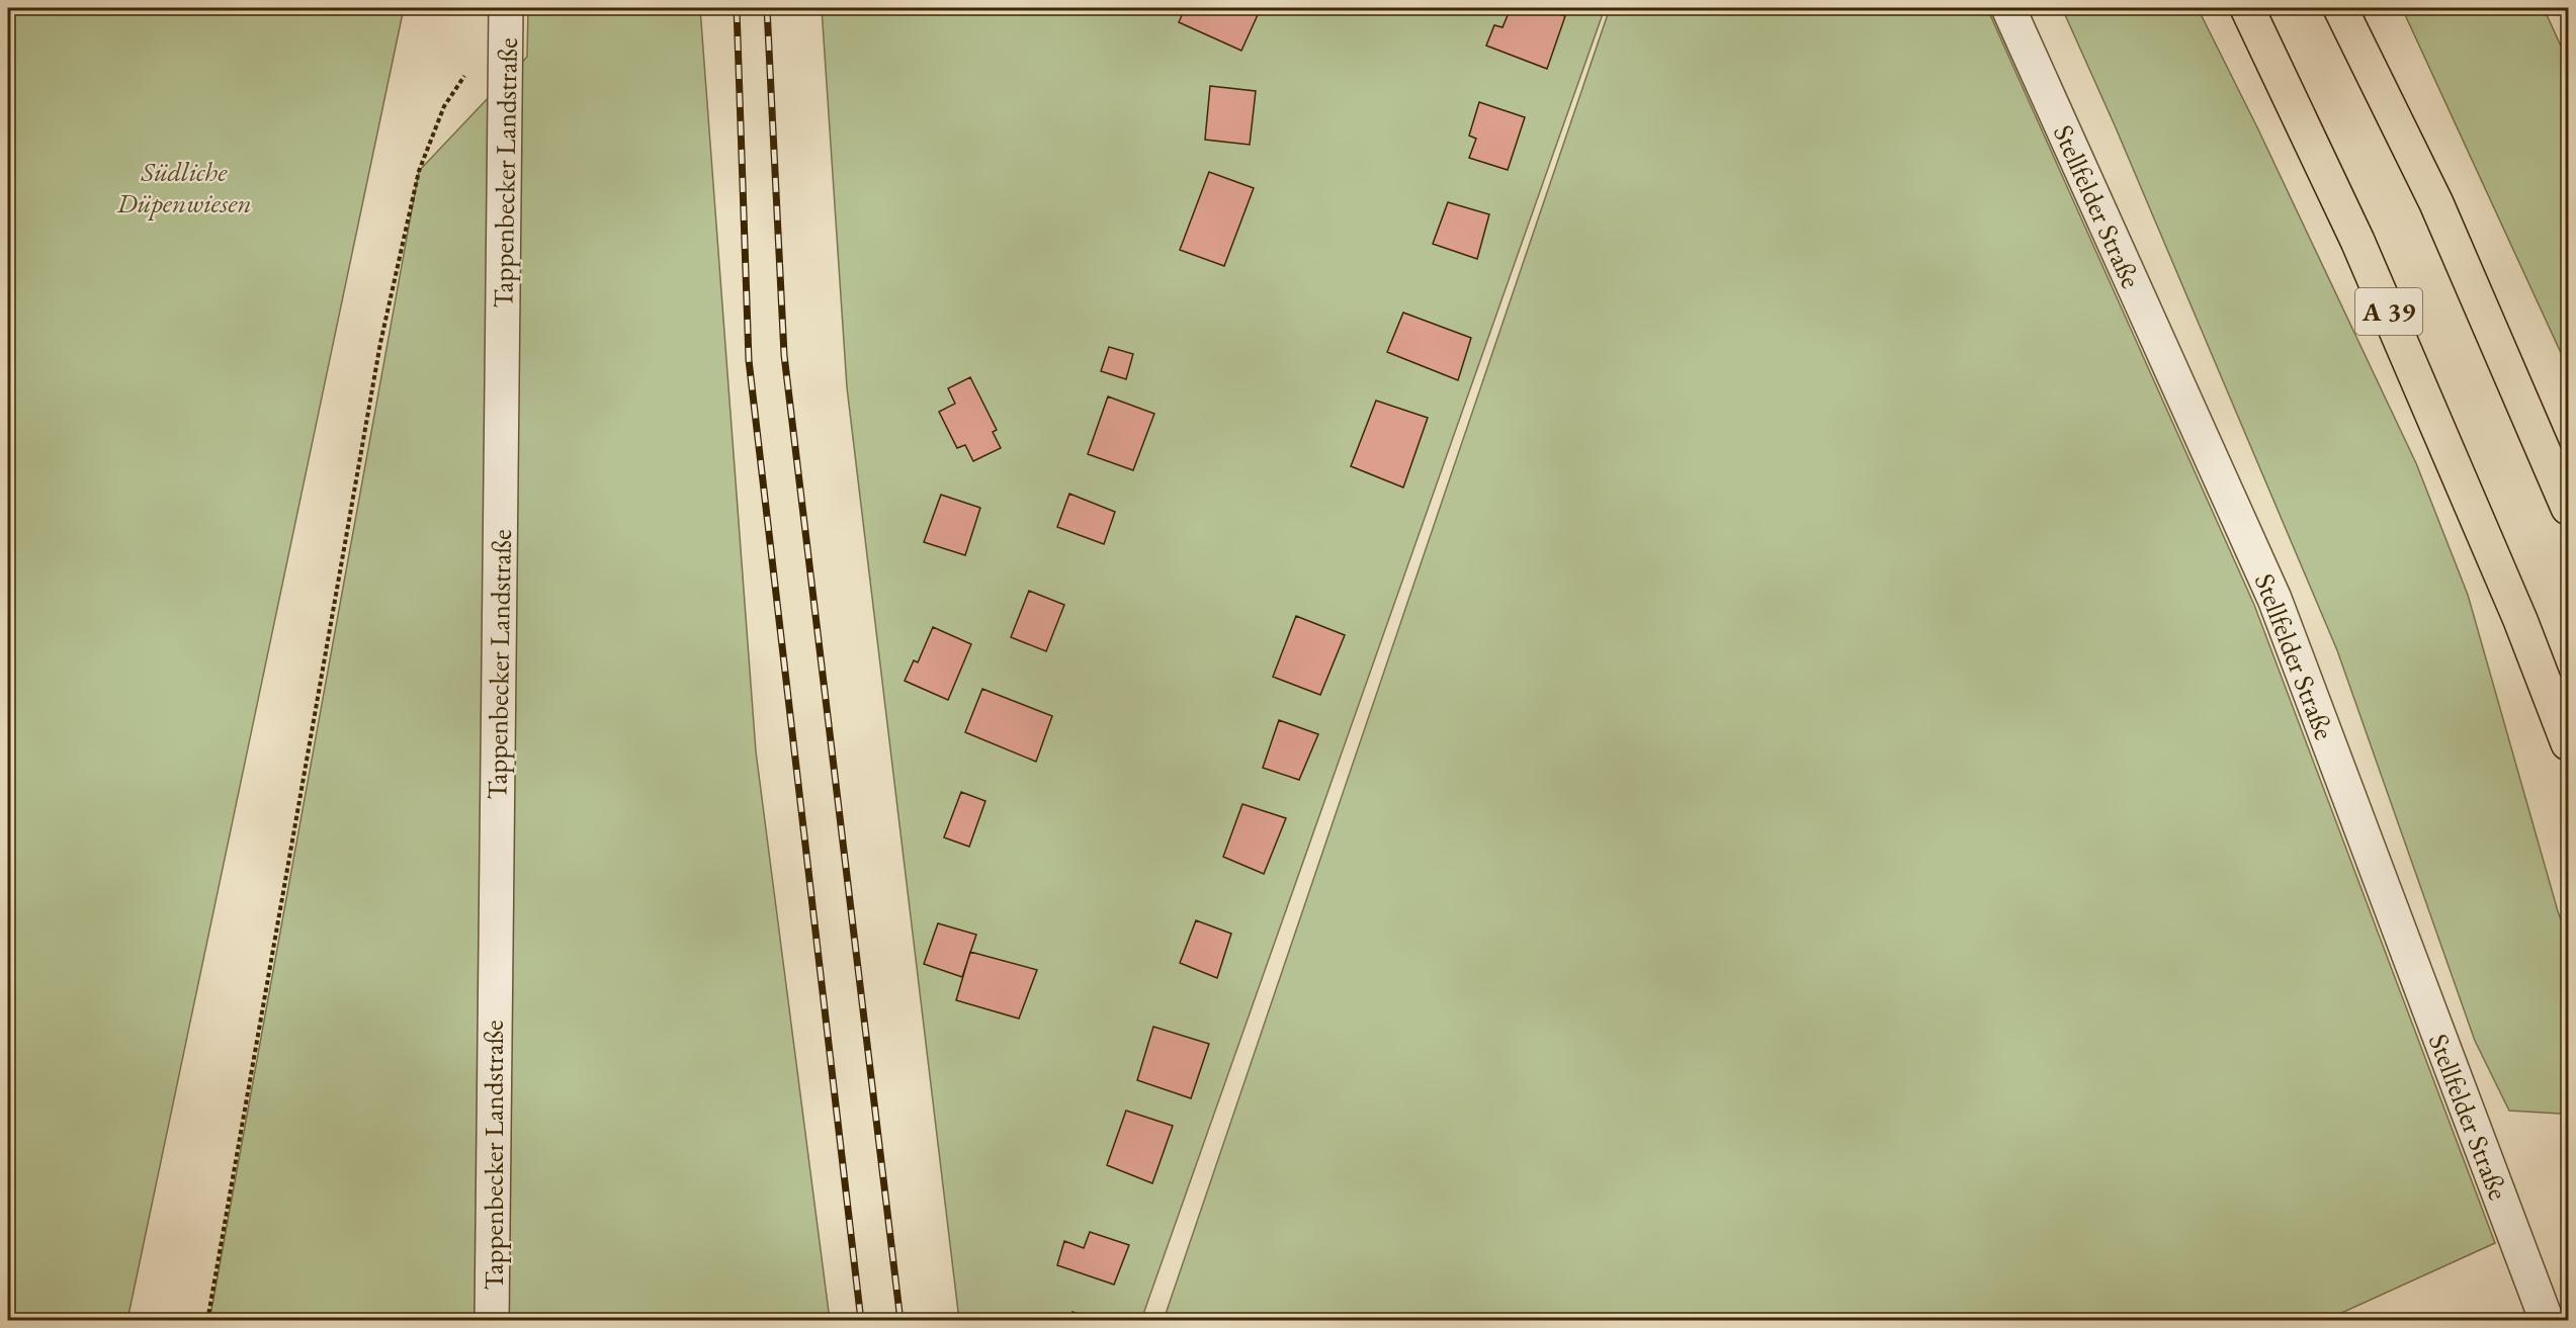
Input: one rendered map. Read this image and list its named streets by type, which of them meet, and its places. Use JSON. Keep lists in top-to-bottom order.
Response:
{
  "streets": {
    "highway": ["A 39"],
    "street": ["Tappenbecker Landstraße", "Stellfelder Straße"]
  },
  "parks": ["Südliche Düpenwiesen"]
}
